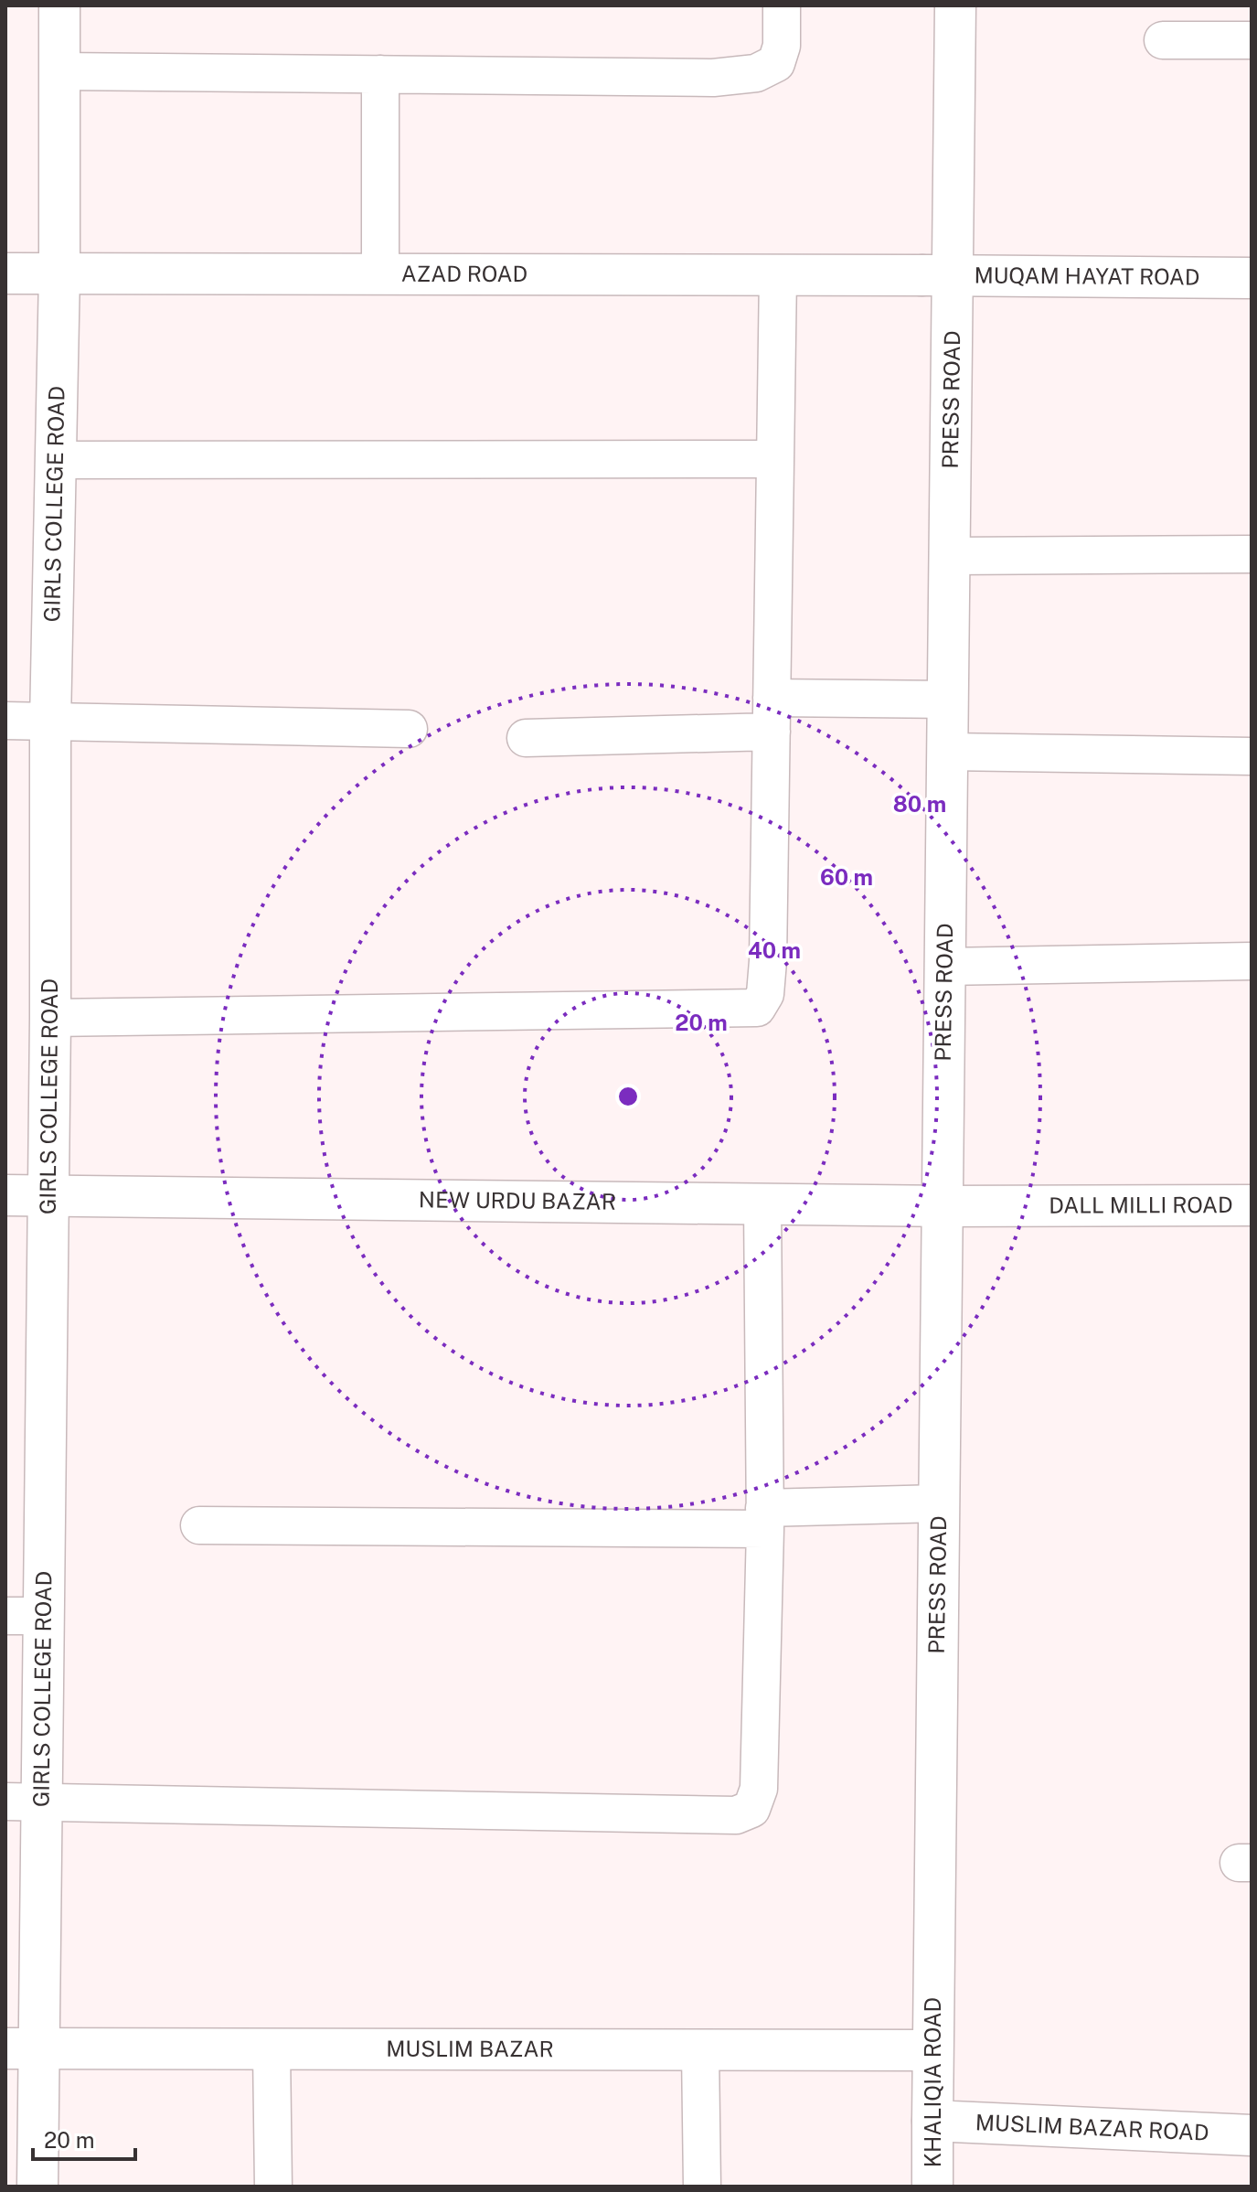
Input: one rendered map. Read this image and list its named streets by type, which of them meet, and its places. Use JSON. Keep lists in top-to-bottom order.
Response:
{
  "streets": {
    "main road": [
      "AZAD ROAD",
      "MUQAM HAYAT ROAD",
      "PRESS ROAD",
      "GIRLS COLLEGE ROAD",
      "NEW URDU BAZAR",
      "DALL MILLI ROAD",
      "MUSLIM BAZAR",
      "KHALIQIA ROAD",
      "MUSLIM BAZAR ROAD"
    ]
  },
  "crossings": [
    ["AZAD ROAD", "MUQAM HAYAT ROAD"],
    ["AZAD ROAD", "PRESS ROAD"],
    ["AZAD ROAD", "GIRLS COLLEGE ROAD"],
    ["MUQAM HAYAT ROAD", "PRESS ROAD"],
    ["PRESS ROAD", "NEW URDU BAZAR"],
    ["PRESS ROAD", "KHALIQIA ROAD"],
    ["GIRLS COLLEGE ROAD", "NEW URDU BAZAR"],
    ["GIRLS COLLEGE ROAD", "MUSLIM BAZAR"],
    ["NEW URDU BAZAR", "DALL MILLI ROAD"],
    ["MUSLIM BAZAR", "KHALIQIA ROAD"],
    ["KHALIQIA ROAD", "MUSLIM BAZAR ROAD"]
  ],
  "scale_bar": "20 m",
  "rings": [
    "80 m",
    "60 m",
    "40 m",
    "20 m"
  ]
}
